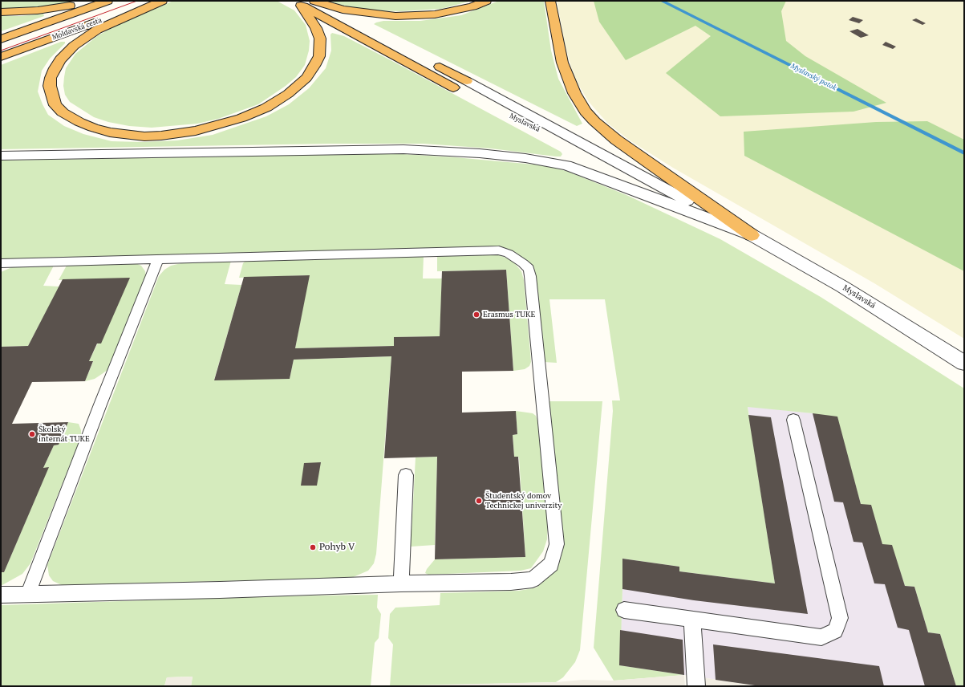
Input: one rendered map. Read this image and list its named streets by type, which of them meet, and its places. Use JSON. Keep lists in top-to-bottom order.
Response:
{
  "streets": {
    "highway": ["Moldavská cesta", "Myslavská"]
  },
  "water": ["Myslavský potok"],
  "places": [
    "Erasmus TUKE",
    "Školský internát TUKE",
    "Študentský domov Technickej univerzity",
    "Pohyb V"
  ]
}
